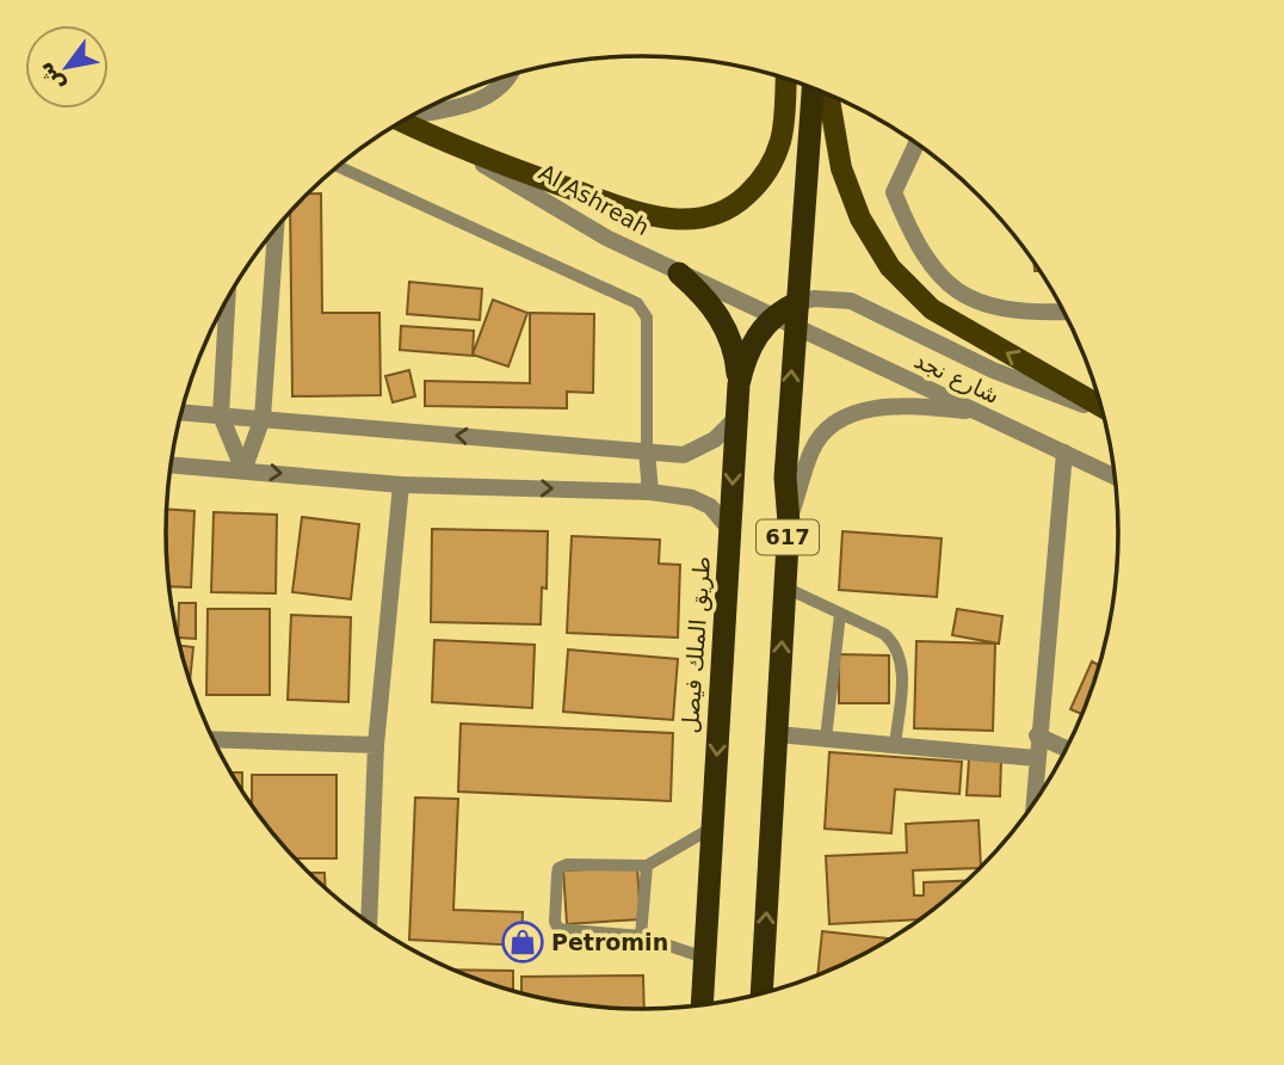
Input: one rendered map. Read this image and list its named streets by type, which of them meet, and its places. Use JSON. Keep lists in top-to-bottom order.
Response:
{
  "streets": {
    "highway": ["617", "طريق الملك فيصل"],
    "main road": ["Al Ashreah"],
    "street": ["شارع نجد"]
  },
  "crossings": [
    ["Al Ashreah", "شارع نجد"],
    ["Al Ashreah", "طريق الملك فيصل"],
    ["شارع نجد", "617"],
    ["شارع نجد", "طريق الملك فيصل"],
    ["617", "طريق الملك فيصل"]
  ],
  "places": {
    "shop": ["Petromin"]
  },
  "north": "bottom left"
}
